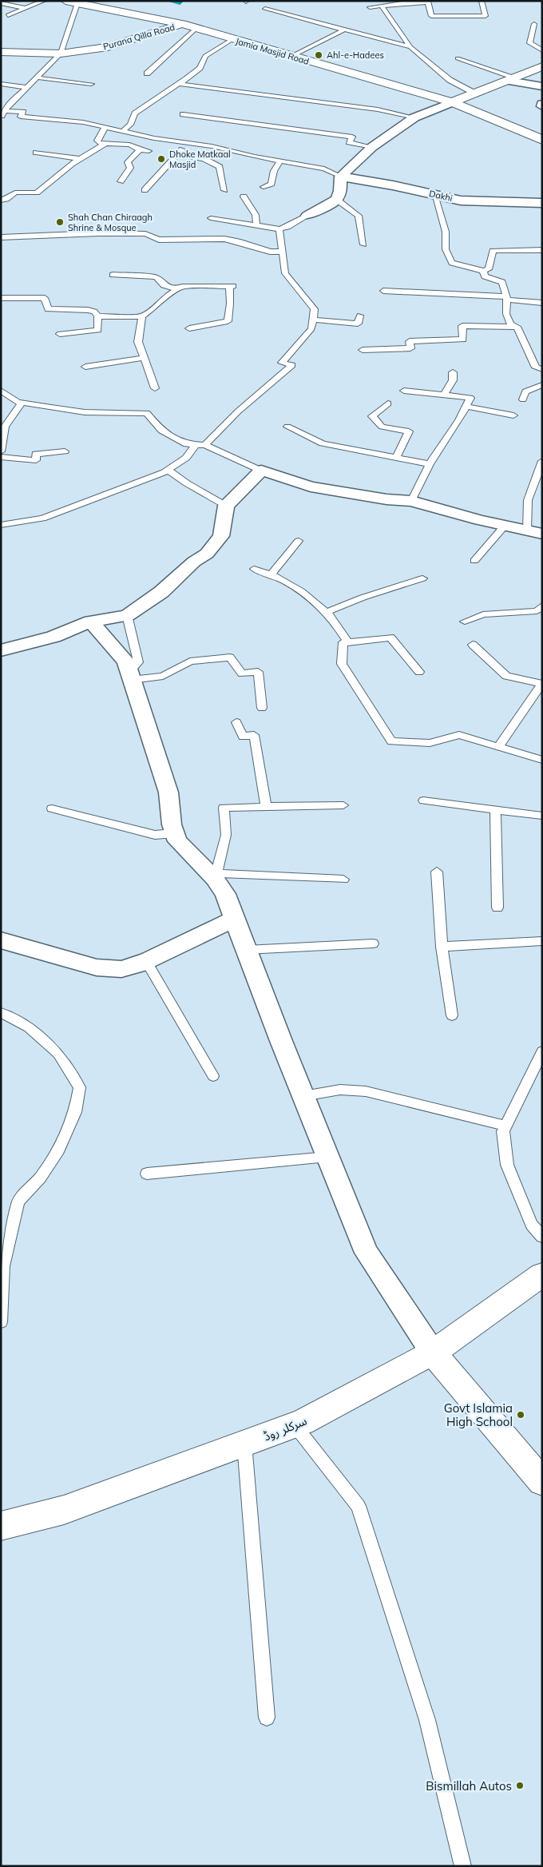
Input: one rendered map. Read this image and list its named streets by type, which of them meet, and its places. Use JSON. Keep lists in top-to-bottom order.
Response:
{
  "streets": {
    "street": [
      "Purana Qilla Road",
      "Jamia Masjid Road",
      "Dakhi",
      "سرکلر روڈ"
    ]
  },
  "crossings": [
    ["Purana Qilla Road", "Jamia Masjid Road"]
  ],
  "places": [
    "Ahl-e-Hadees",
    "Dhoke Matkaal Masjid",
    "Shah Chan Chiraagh Shrine & Mosque",
    "Govt Islamia High School",
    "Bismillah Autos"
  ]
}
